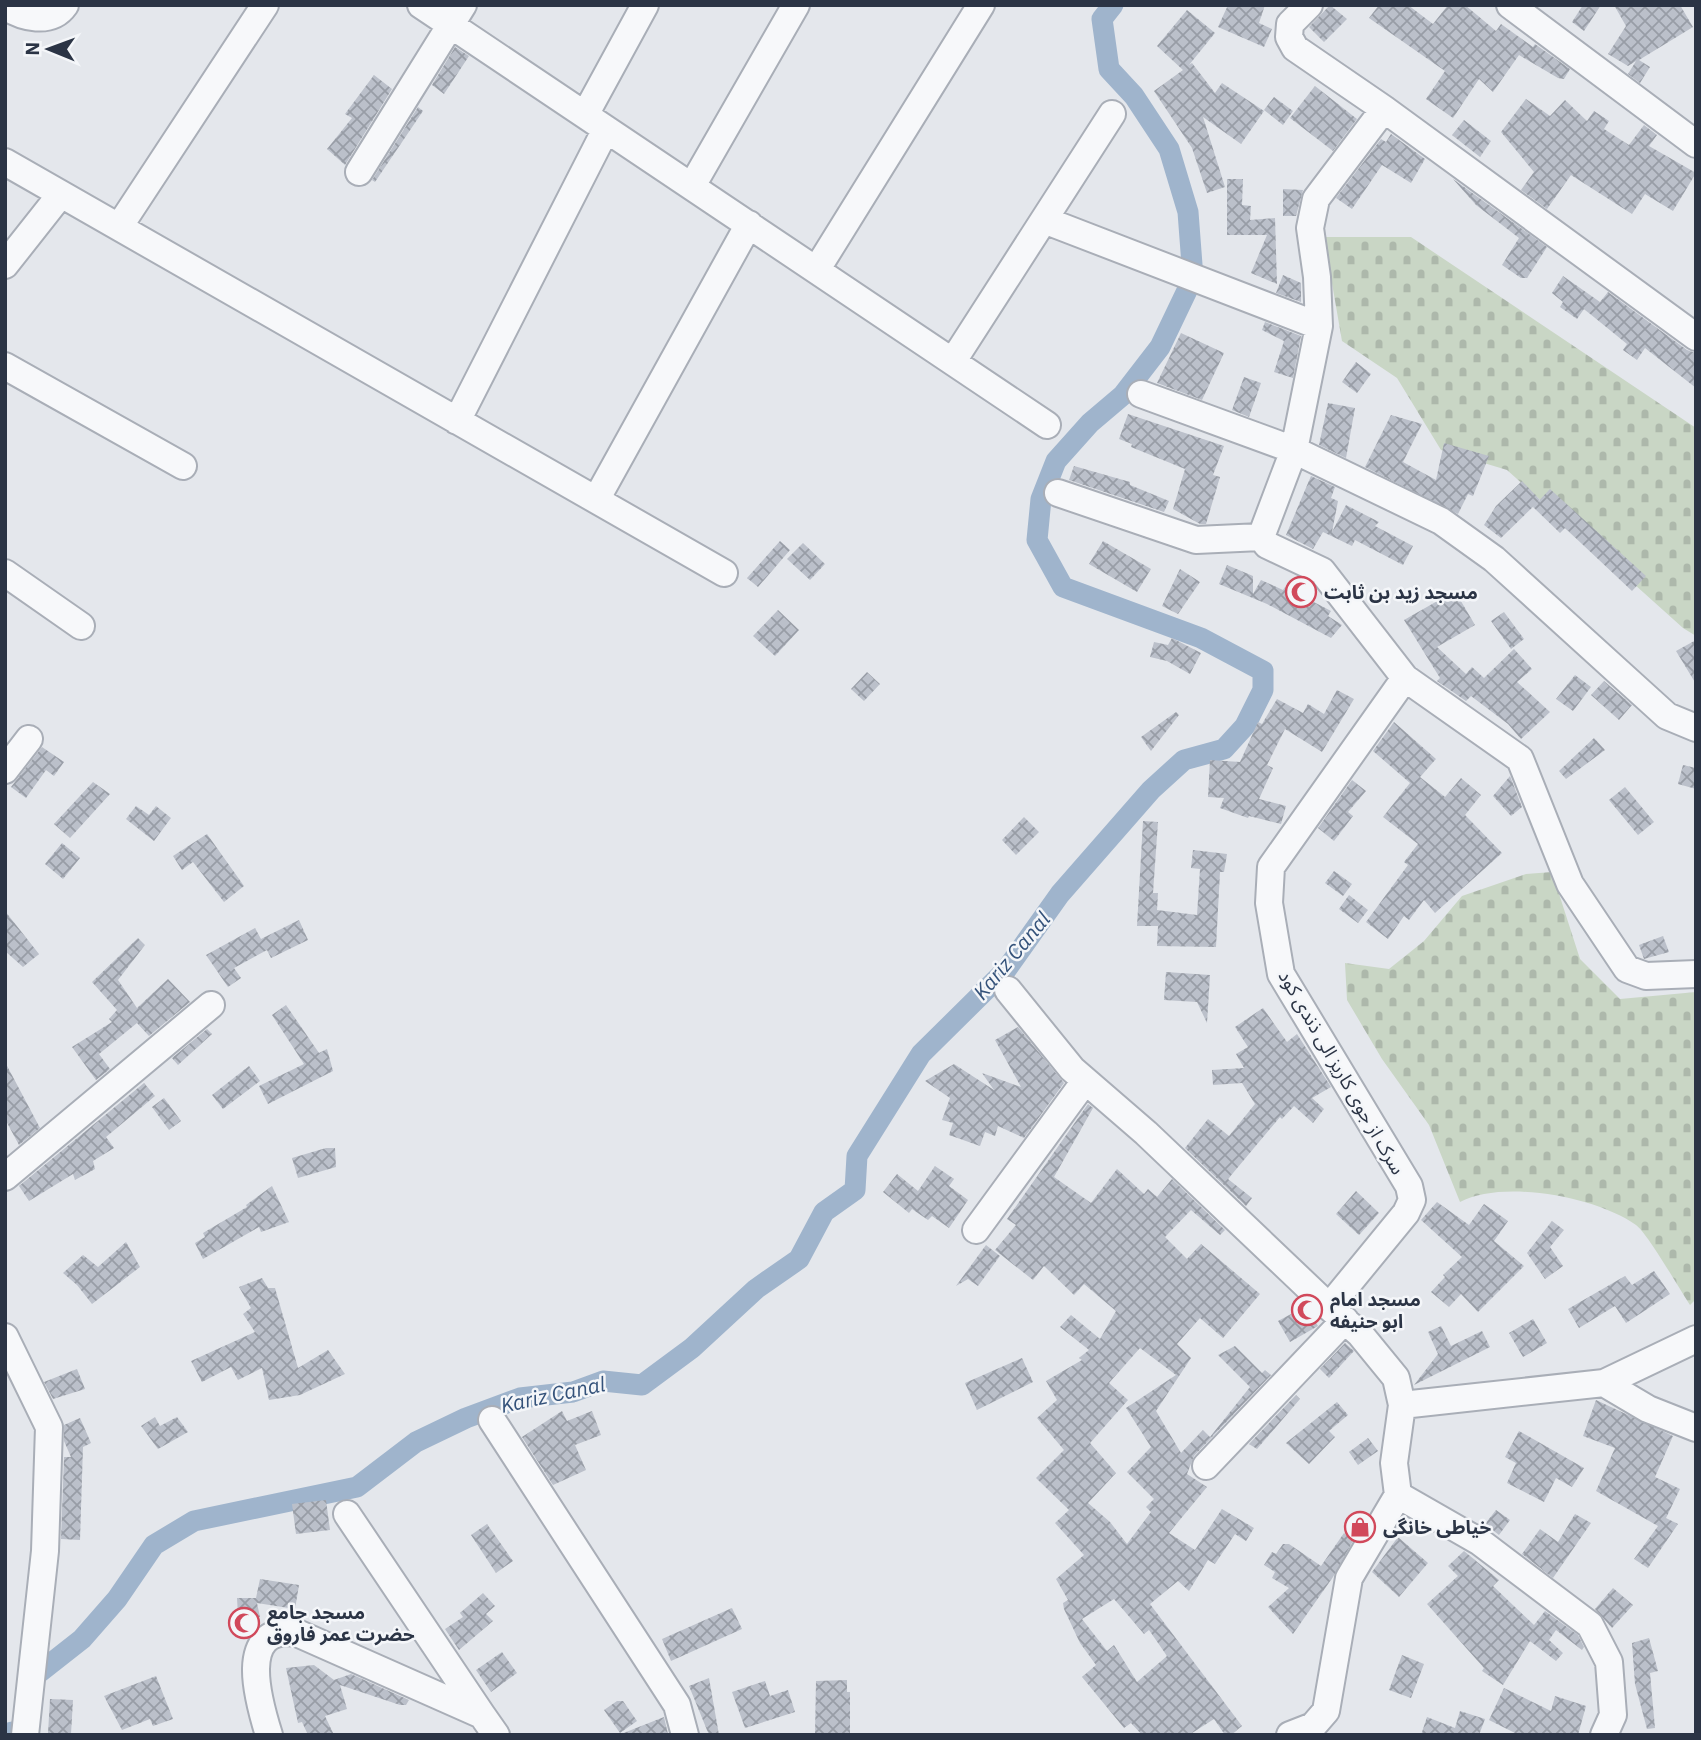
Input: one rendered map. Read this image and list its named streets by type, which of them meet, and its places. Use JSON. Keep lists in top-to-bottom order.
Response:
{
  "streets": {
    "street": ["سرک از جوی کاریز الی ذندی کود"]
  },
  "water": ["Kariz Canal"],
  "places": {
    "mosque": ["مسجد زید بن ثابت", "مسجد امام ابو حنیفه", "مسجد جامع حضرت عمر فاروق"],
    "shop": ["خیاطی خانگی"]
  },
  "north": "left"
}
